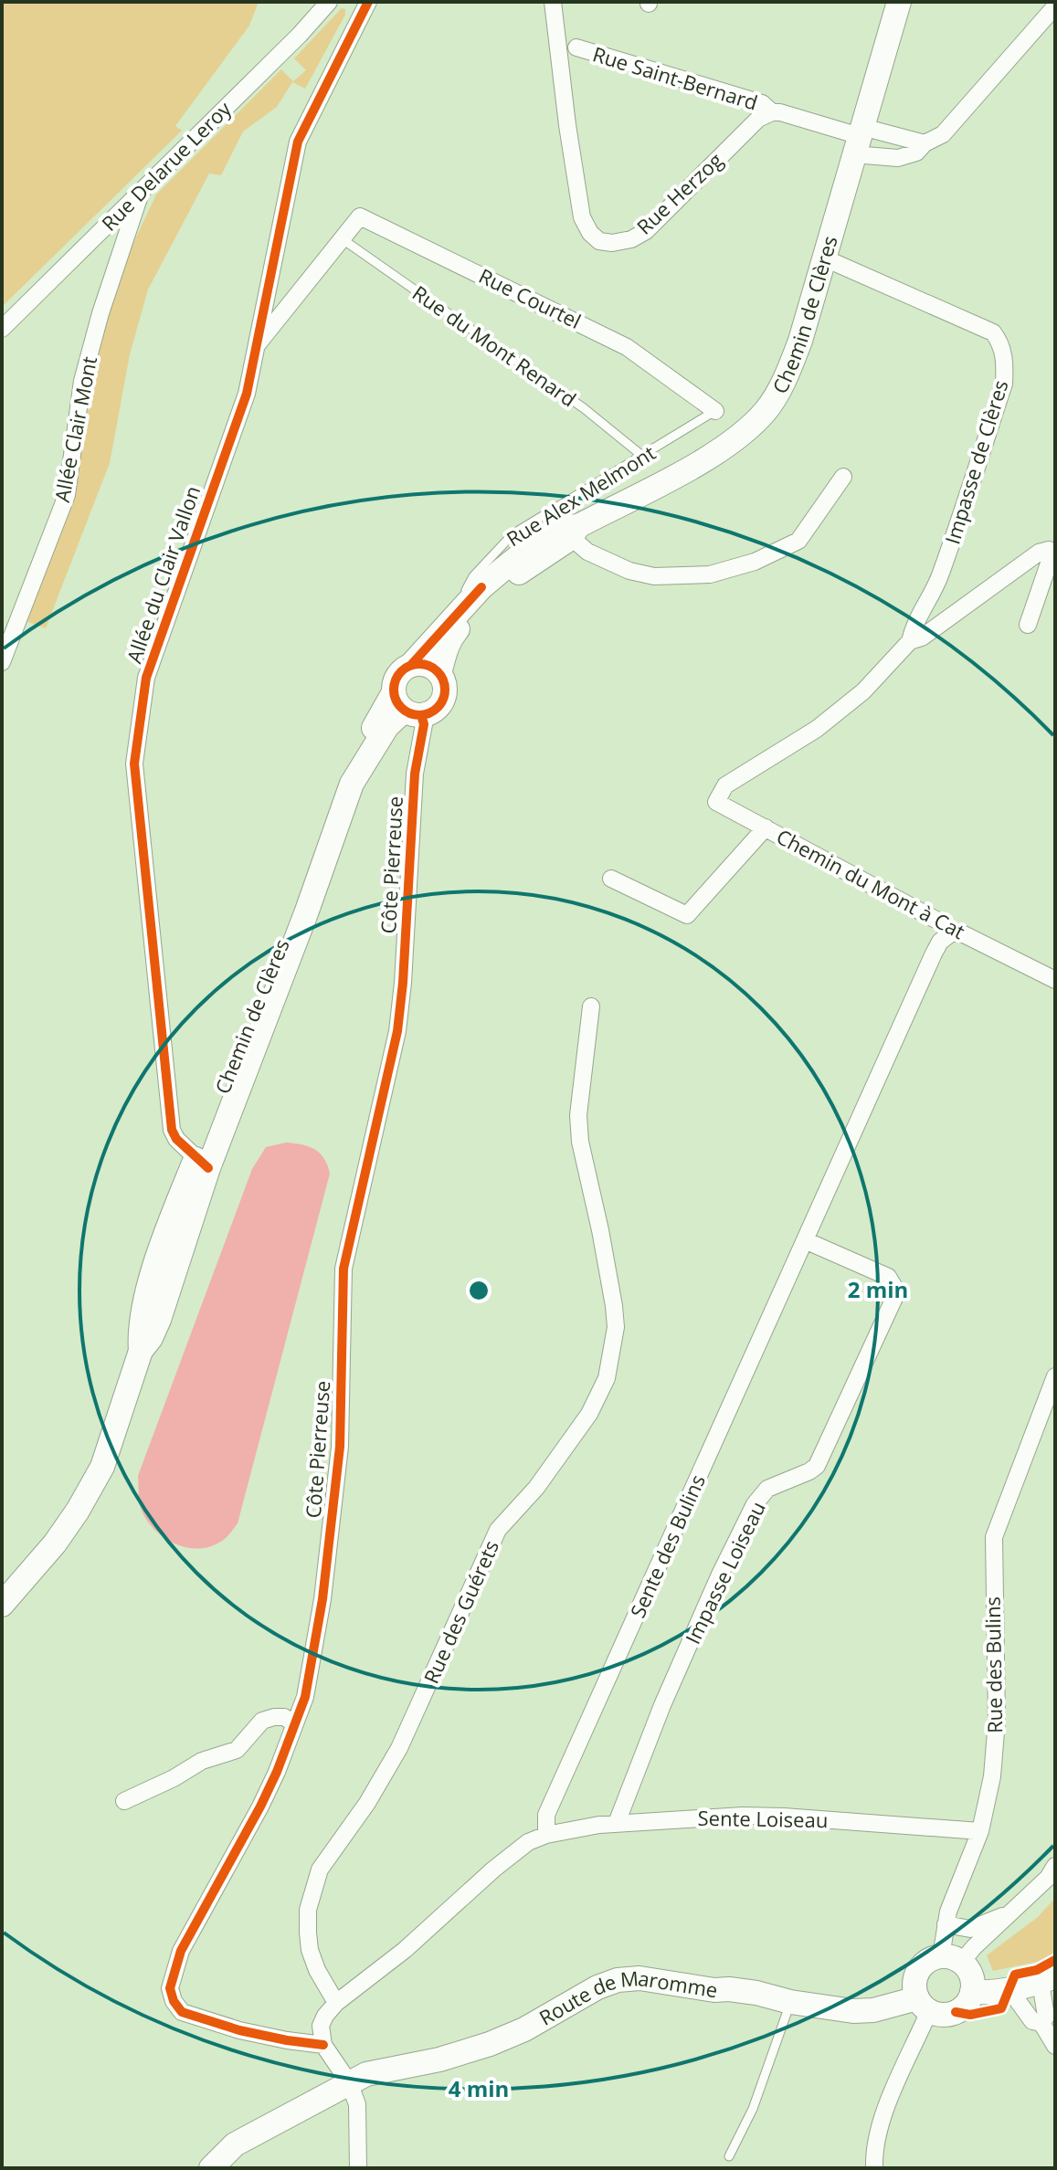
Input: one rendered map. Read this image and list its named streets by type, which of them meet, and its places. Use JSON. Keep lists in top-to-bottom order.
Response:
{
  "streets": {
    "street": [
      "Rue Saint-Bernard",
      "Rue Delarue Leroy",
      "Rue Herzog",
      "Rue Courtel",
      "Chemin de Clères",
      "Allée Clair Mont",
      "Impasse de Clères",
      "Allée du Clair Vallon",
      "Côte Pierreuse",
      "Chemin du Mont à Cat",
      "Sente des Bulins",
      "Impasse Loiseau",
      "Rue des Guérets",
      "Rue des Bulins",
      "Sente Loiseau",
      "Route de Maromme"
    ],
    "lane": ["Rue du Mont Renard", "Rue Alex Melmont"]
  },
  "crossings": [
    ["Rue Saint-Bernard", "Rue Herzog"],
    ["Rue Delarue Leroy", "Allée Clair Mont"],
    ["Rue Courtel", "Rue du Mont Renard"],
    ["Rue Courtel", "Rue Alex Melmont"],
    ["Chemin de Clères", "Impasse de Clères"],
    ["Chemin de Clères", "Allée du Clair Vallon"],
    ["Chemin de Clères", "Côte Pierreuse"],
    ["Rue du Mont Renard", "Rue Alex Melmont"],
    ["Impasse de Clères", "Chemin du Mont à Cat"],
    ["Chemin du Mont à Cat", "Sente des Bulins"],
    ["Sente des Bulins", "Impasse Loiseau"],
    ["Sente des Bulins", "Sente Loiseau"],
    ["Impasse Loiseau", "Sente Loiseau"],
    ["Rue des Bulins", "Sente Loiseau"],
    ["Rue des Bulins", "Route de Maromme"]
  ],
  "rings": ["2 min", "4 min"]
}
